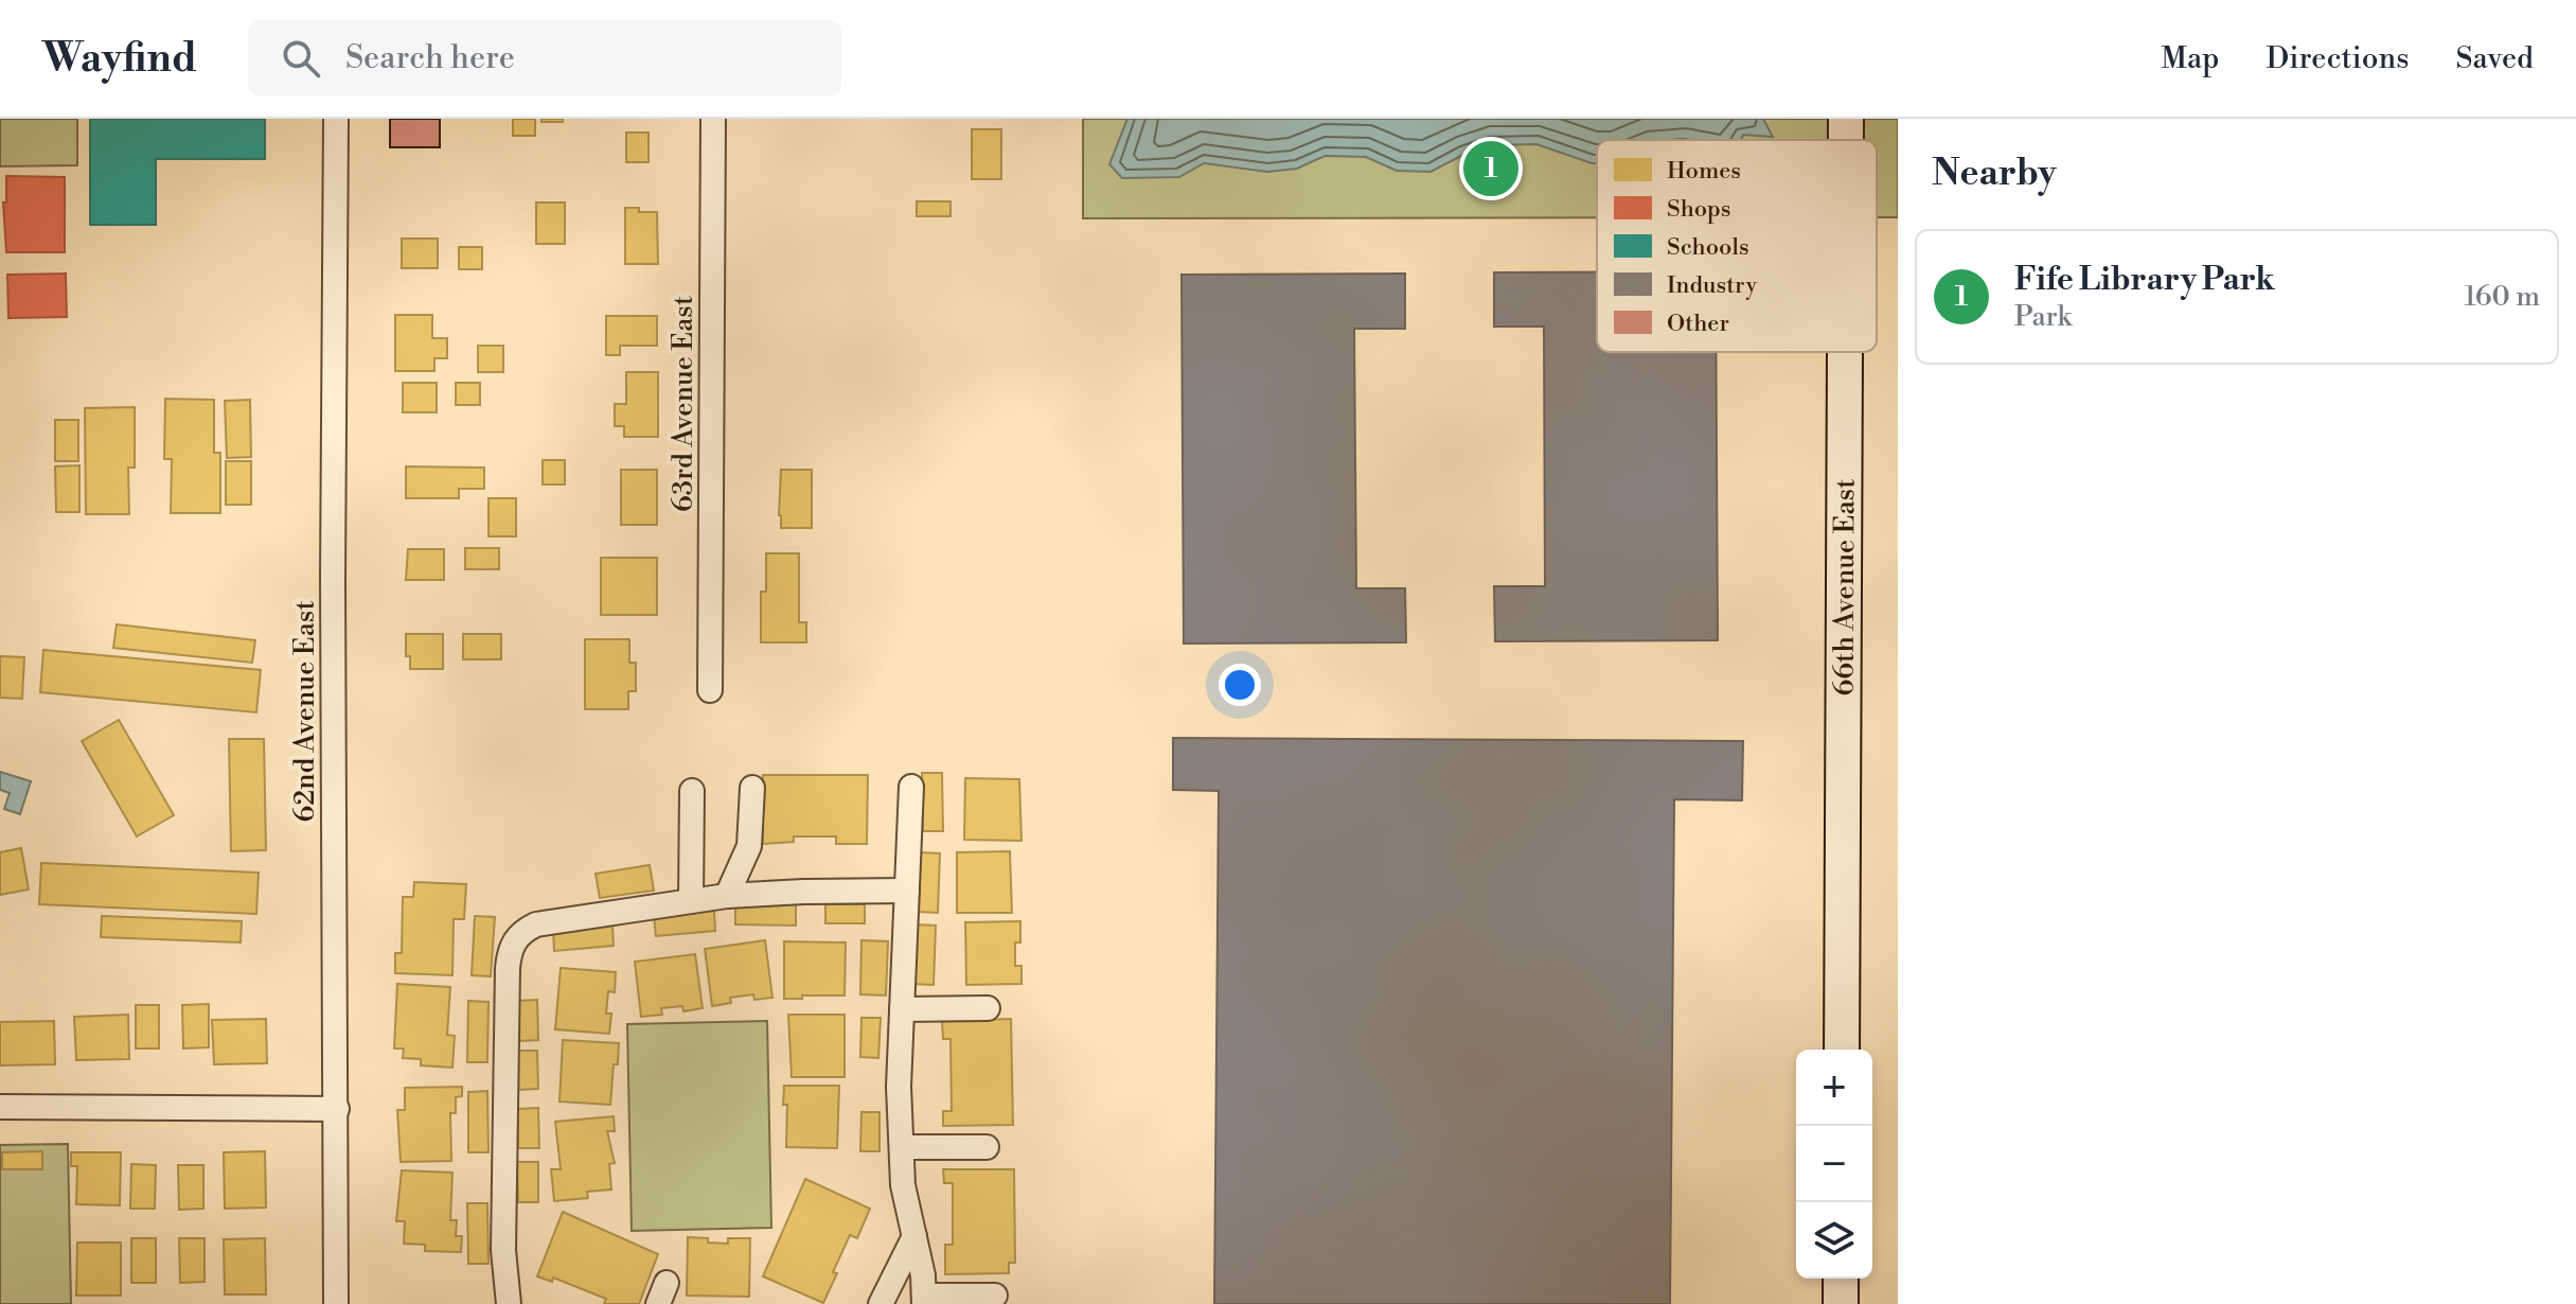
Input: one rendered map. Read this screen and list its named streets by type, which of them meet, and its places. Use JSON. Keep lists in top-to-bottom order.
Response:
{
  "streets": {
    "street": ["63rd Avenue East", "66th Avenue East", "62nd Avenue East"]
  },
  "legend": [
    "Homes",
    "Shops",
    "Schools",
    "Industry",
    "Other"
  ],
  "page": {
    "header": "Wayfind",
    "search": "Search here",
    "nav": ["Map", "Directions", "Saved"],
    "heading": "Nearby",
    "pins": "1",
    "list": [
      {
        "mark": "1",
        "name": "Fife Library Park",
        "note": "Park",
        "value": "160 m"
      }
    ],
    "map_buttons": ["+", "−"]
  }
}
